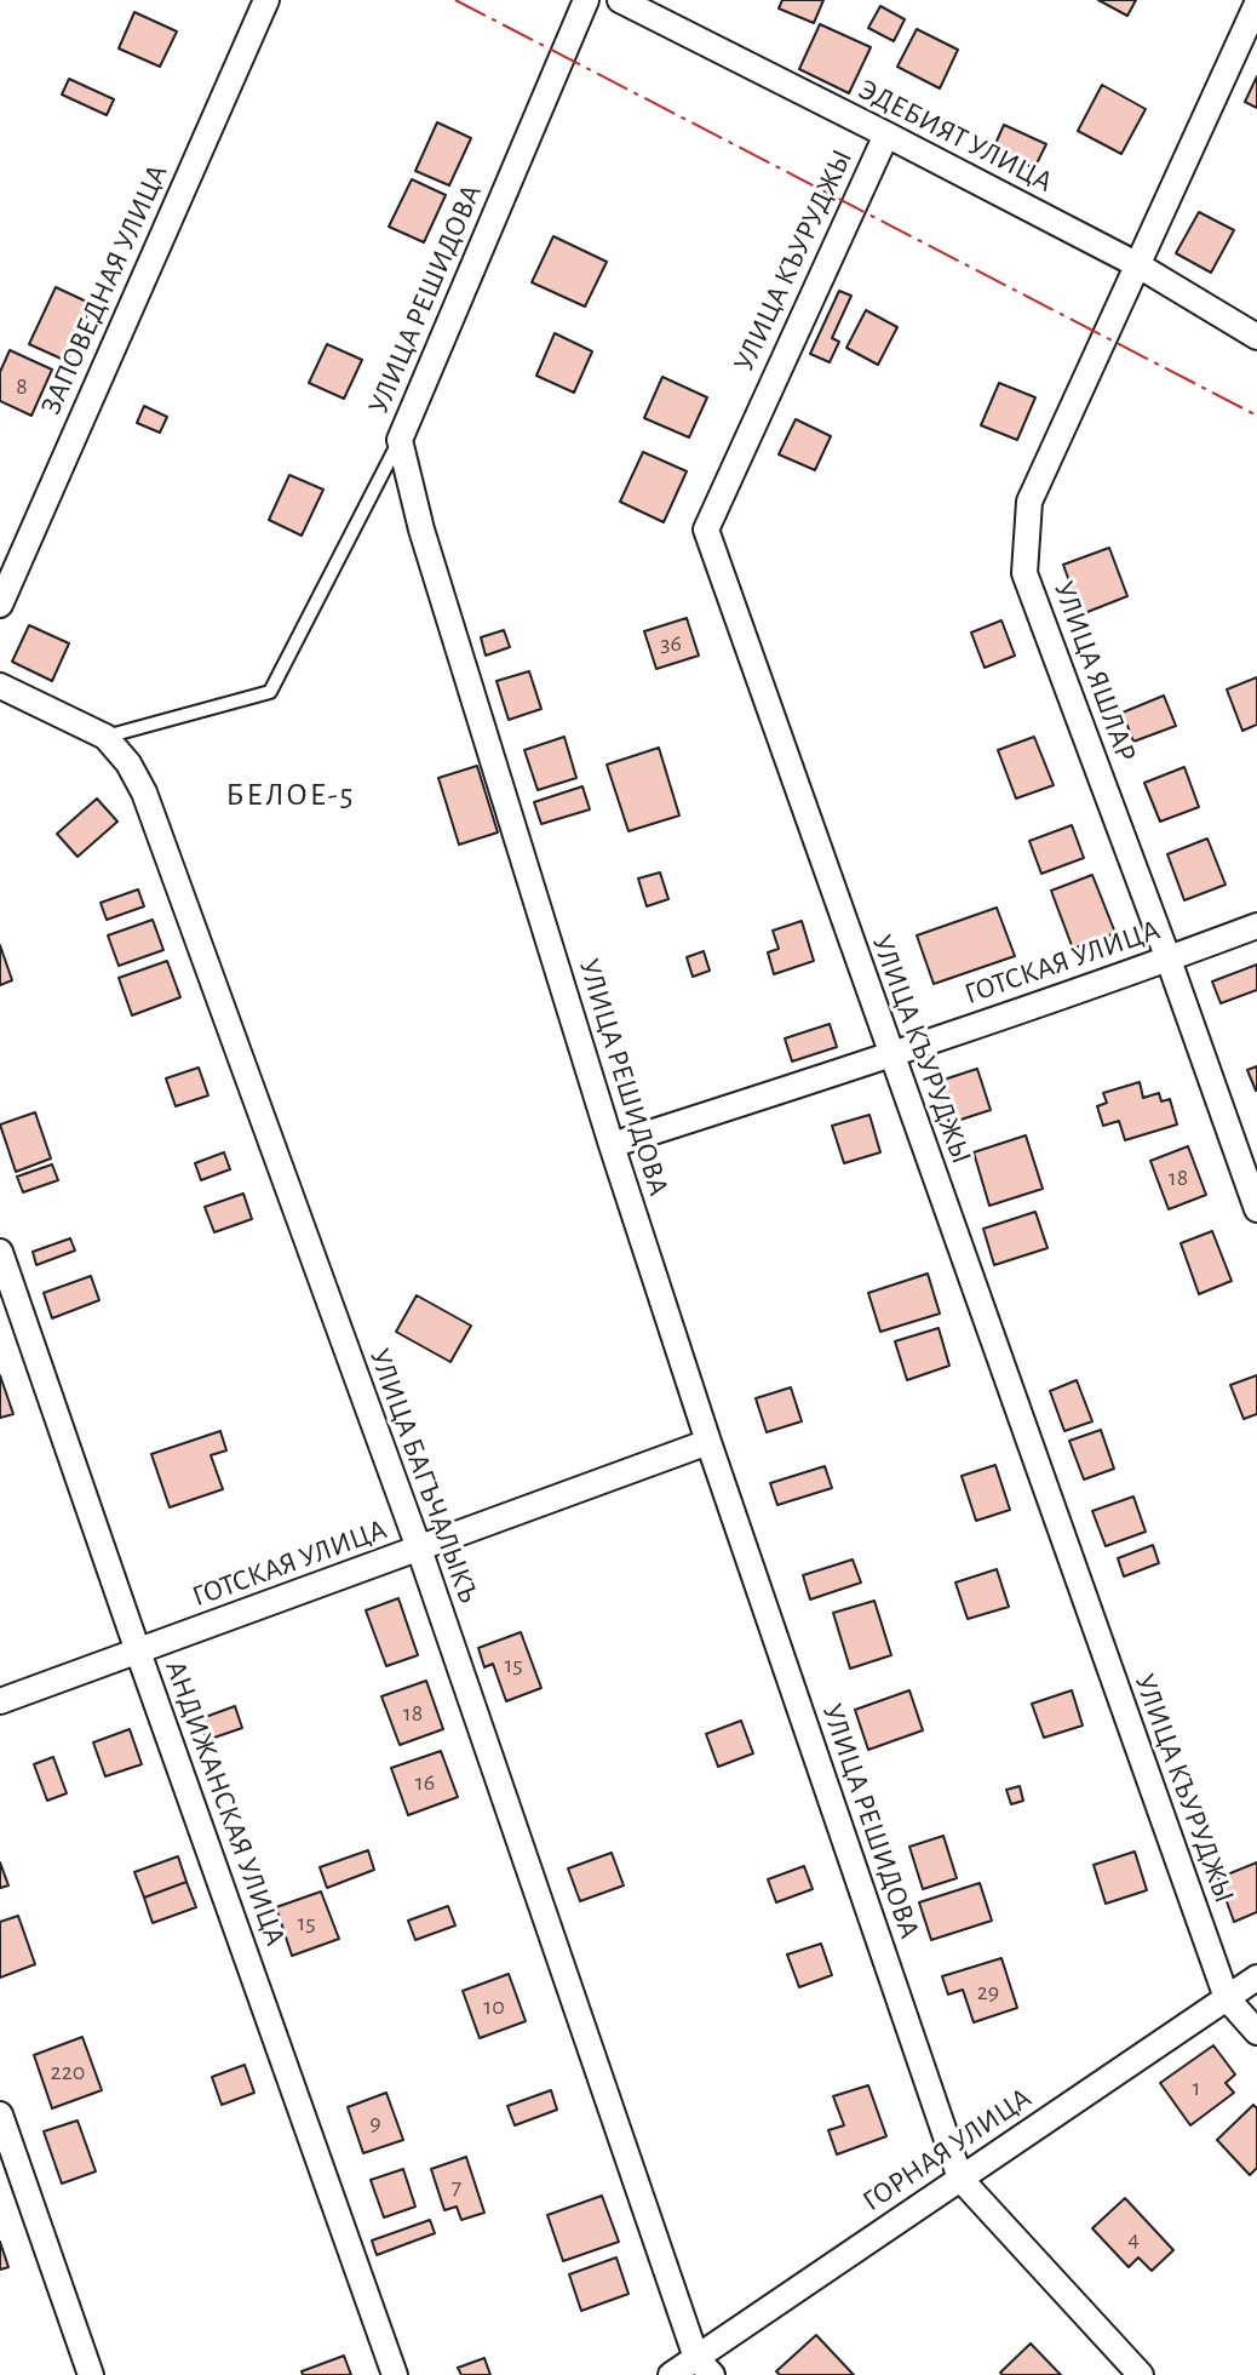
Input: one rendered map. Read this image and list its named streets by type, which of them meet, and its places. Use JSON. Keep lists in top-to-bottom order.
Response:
{
  "streets": {
    "street": [
      "ЭДЕБИЯТ УЛИЦА",
      "УЛИЦА КЪУРУДЖЫ",
      "ЗАПОВЕДНАЯ УЛИЦА",
      "УЛИЦА РЕШИДОВА",
      "УЛИЦА ЯШЛАР",
      "ГОТСКАЯ УЛИЦА",
      "УЛИЦА БАГЪЧАЛЫКЪ",
      "АНДИЖАНСКАЯ УЛИЦА",
      "ГОРНАЯ УЛИЦА"
    ]
  },
  "crossings": [
    ["ЭДЕБИЯТ УЛИЦА", "УЛИЦА КЪУРУДЖЫ"],
    ["ЭДЕБИЯТ УЛИЦА", "УЛИЦА ЯШЛАР"],
    ["УЛИЦА КЪУРУДЖЫ", "ГОТСКАЯ УЛИЦА"],
    ["УЛИЦА КЪУРУДЖЫ", "ГОРНАЯ УЛИЦА"],
    ["УЛИЦА РЕШИДОВА", "ГОТСКАЯ УЛИЦА"],
    ["УЛИЦА РЕШИДОВА", "ГОРНАЯ УЛИЦА"],
    ["УЛИЦА ЯШЛАР", "ГОТСКАЯ УЛИЦА"],
    ["ГОТСКАЯ УЛИЦА", "УЛИЦА БАГЪЧАЛЫКЪ"],
    ["ГОТСКАЯ УЛИЦА", "АНДИЖАНСКАЯ УЛИЦА"],
    ["УЛИЦА БАГЪЧАЛЫКЪ", "ГОРНАЯ УЛИЦА"]
  ],
  "districts": ["БЕЛОЕ-5"],
  "house_numbers": [
    "8",
    "36",
    "18",
    "15",
    "18",
    "16",
    "15",
    "29",
    "10",
    "220",
    "1",
    "9",
    "7",
    "4"
  ]
}
